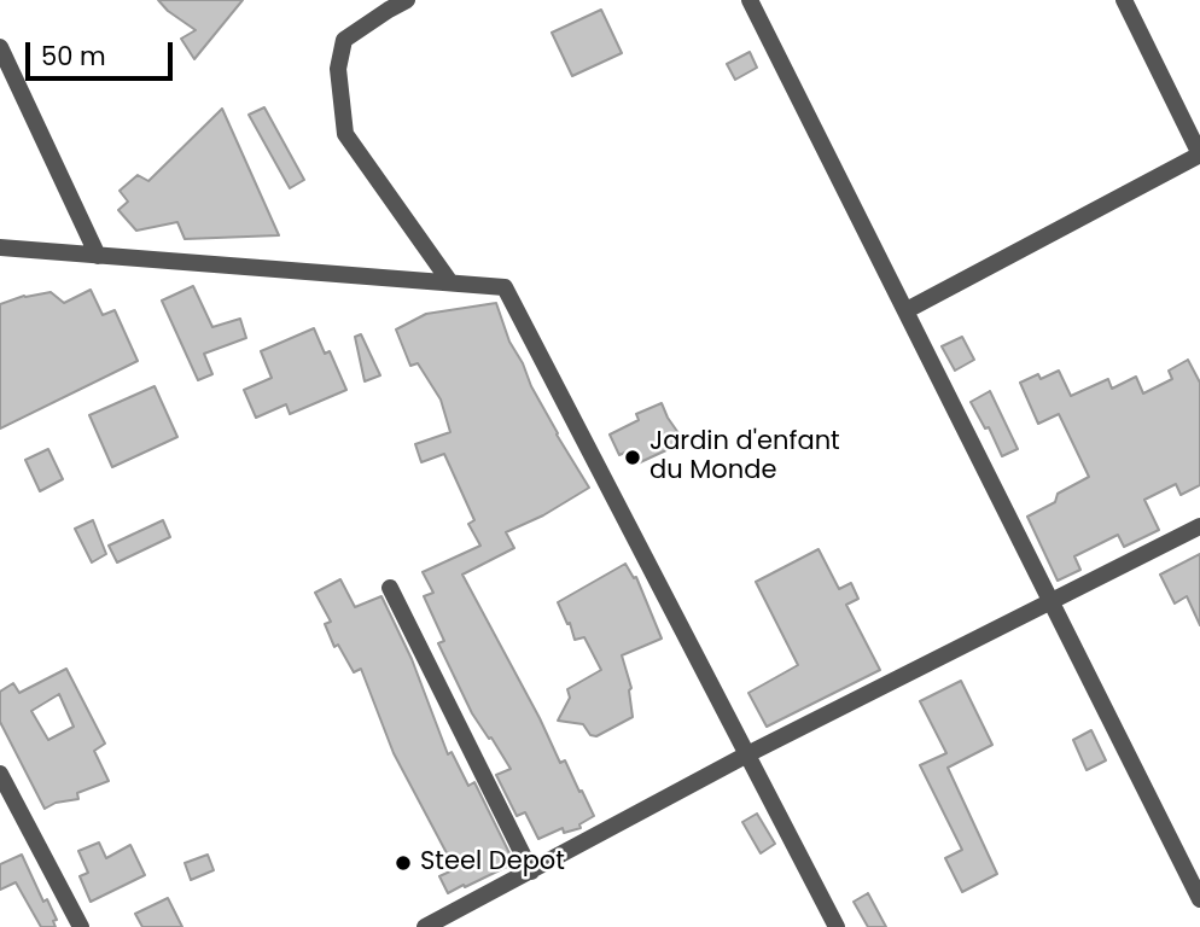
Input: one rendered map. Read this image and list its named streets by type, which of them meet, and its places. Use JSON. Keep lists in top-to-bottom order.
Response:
{
  "places": ["Jardin d'enfant du Monde", "Steel Depot"],
  "scale_bar": "50 m"
}
